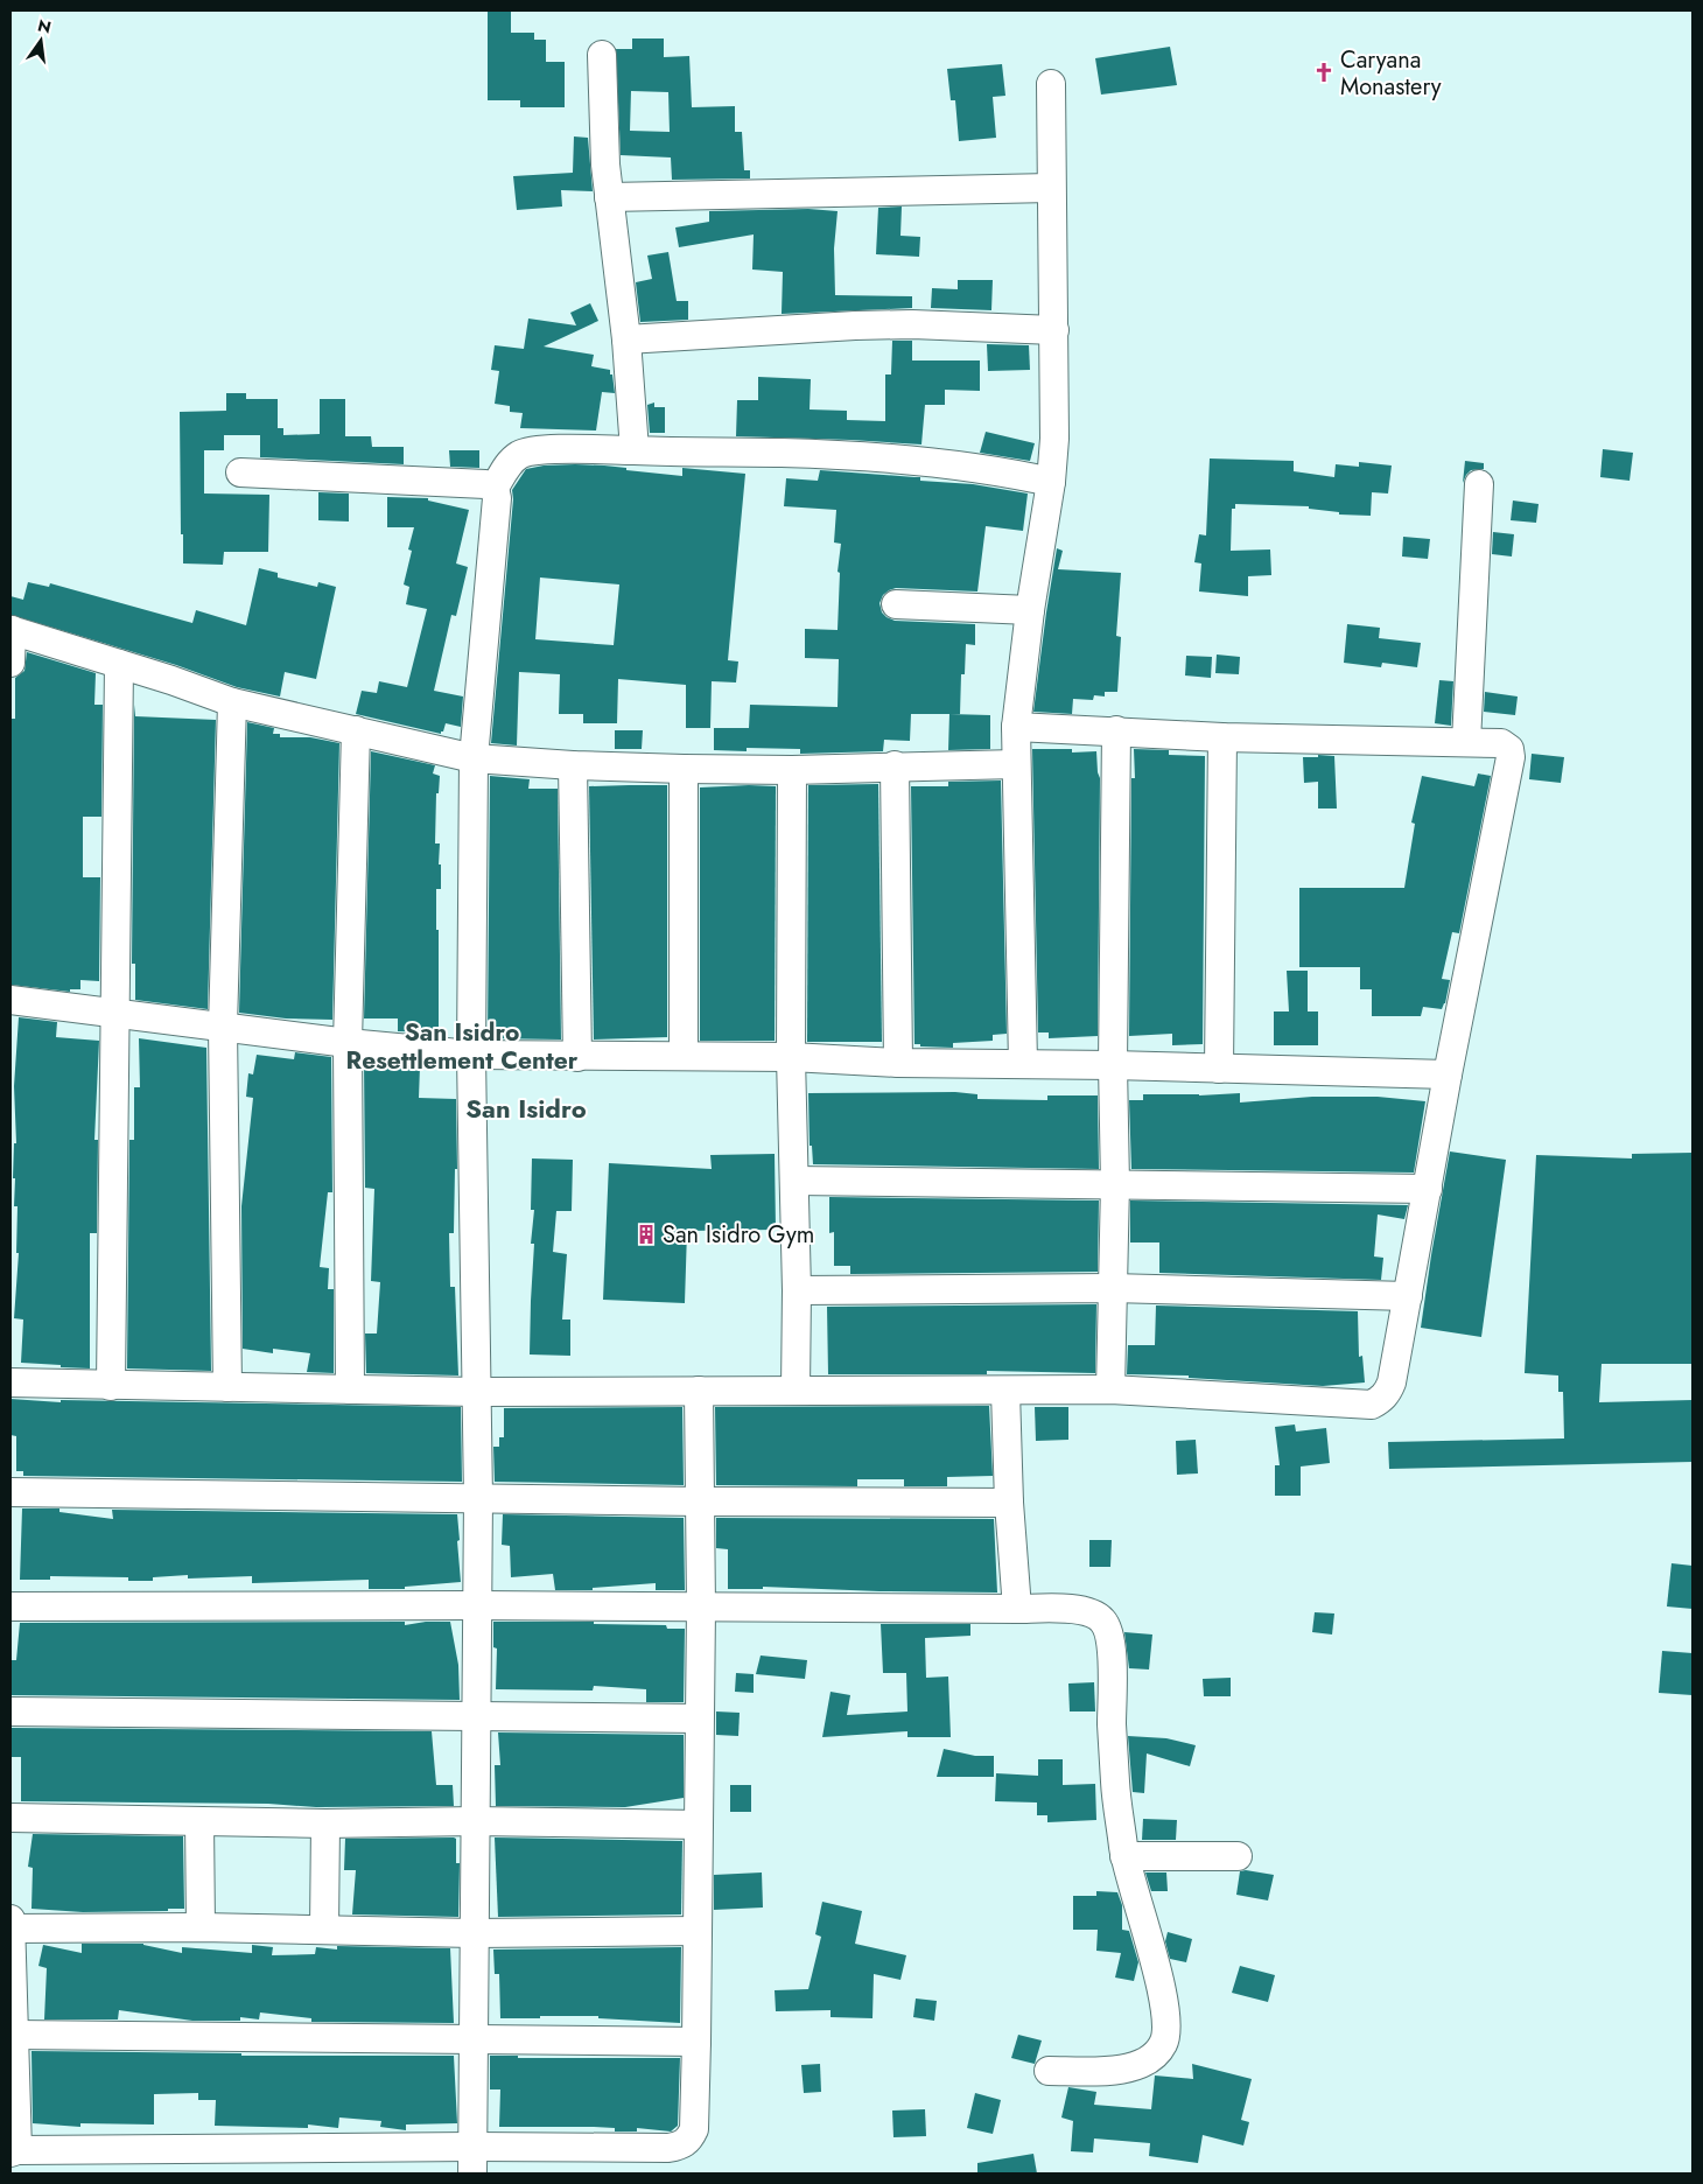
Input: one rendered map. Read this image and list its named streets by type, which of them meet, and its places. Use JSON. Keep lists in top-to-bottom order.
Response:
{
  "districts": ["San Isidro Resettlement Center", "San Isidro"],
  "places": {
    "church": ["Caryana Monastery"],
    "building": ["San Isidro Gym"]
  },
  "north": "top"
}
